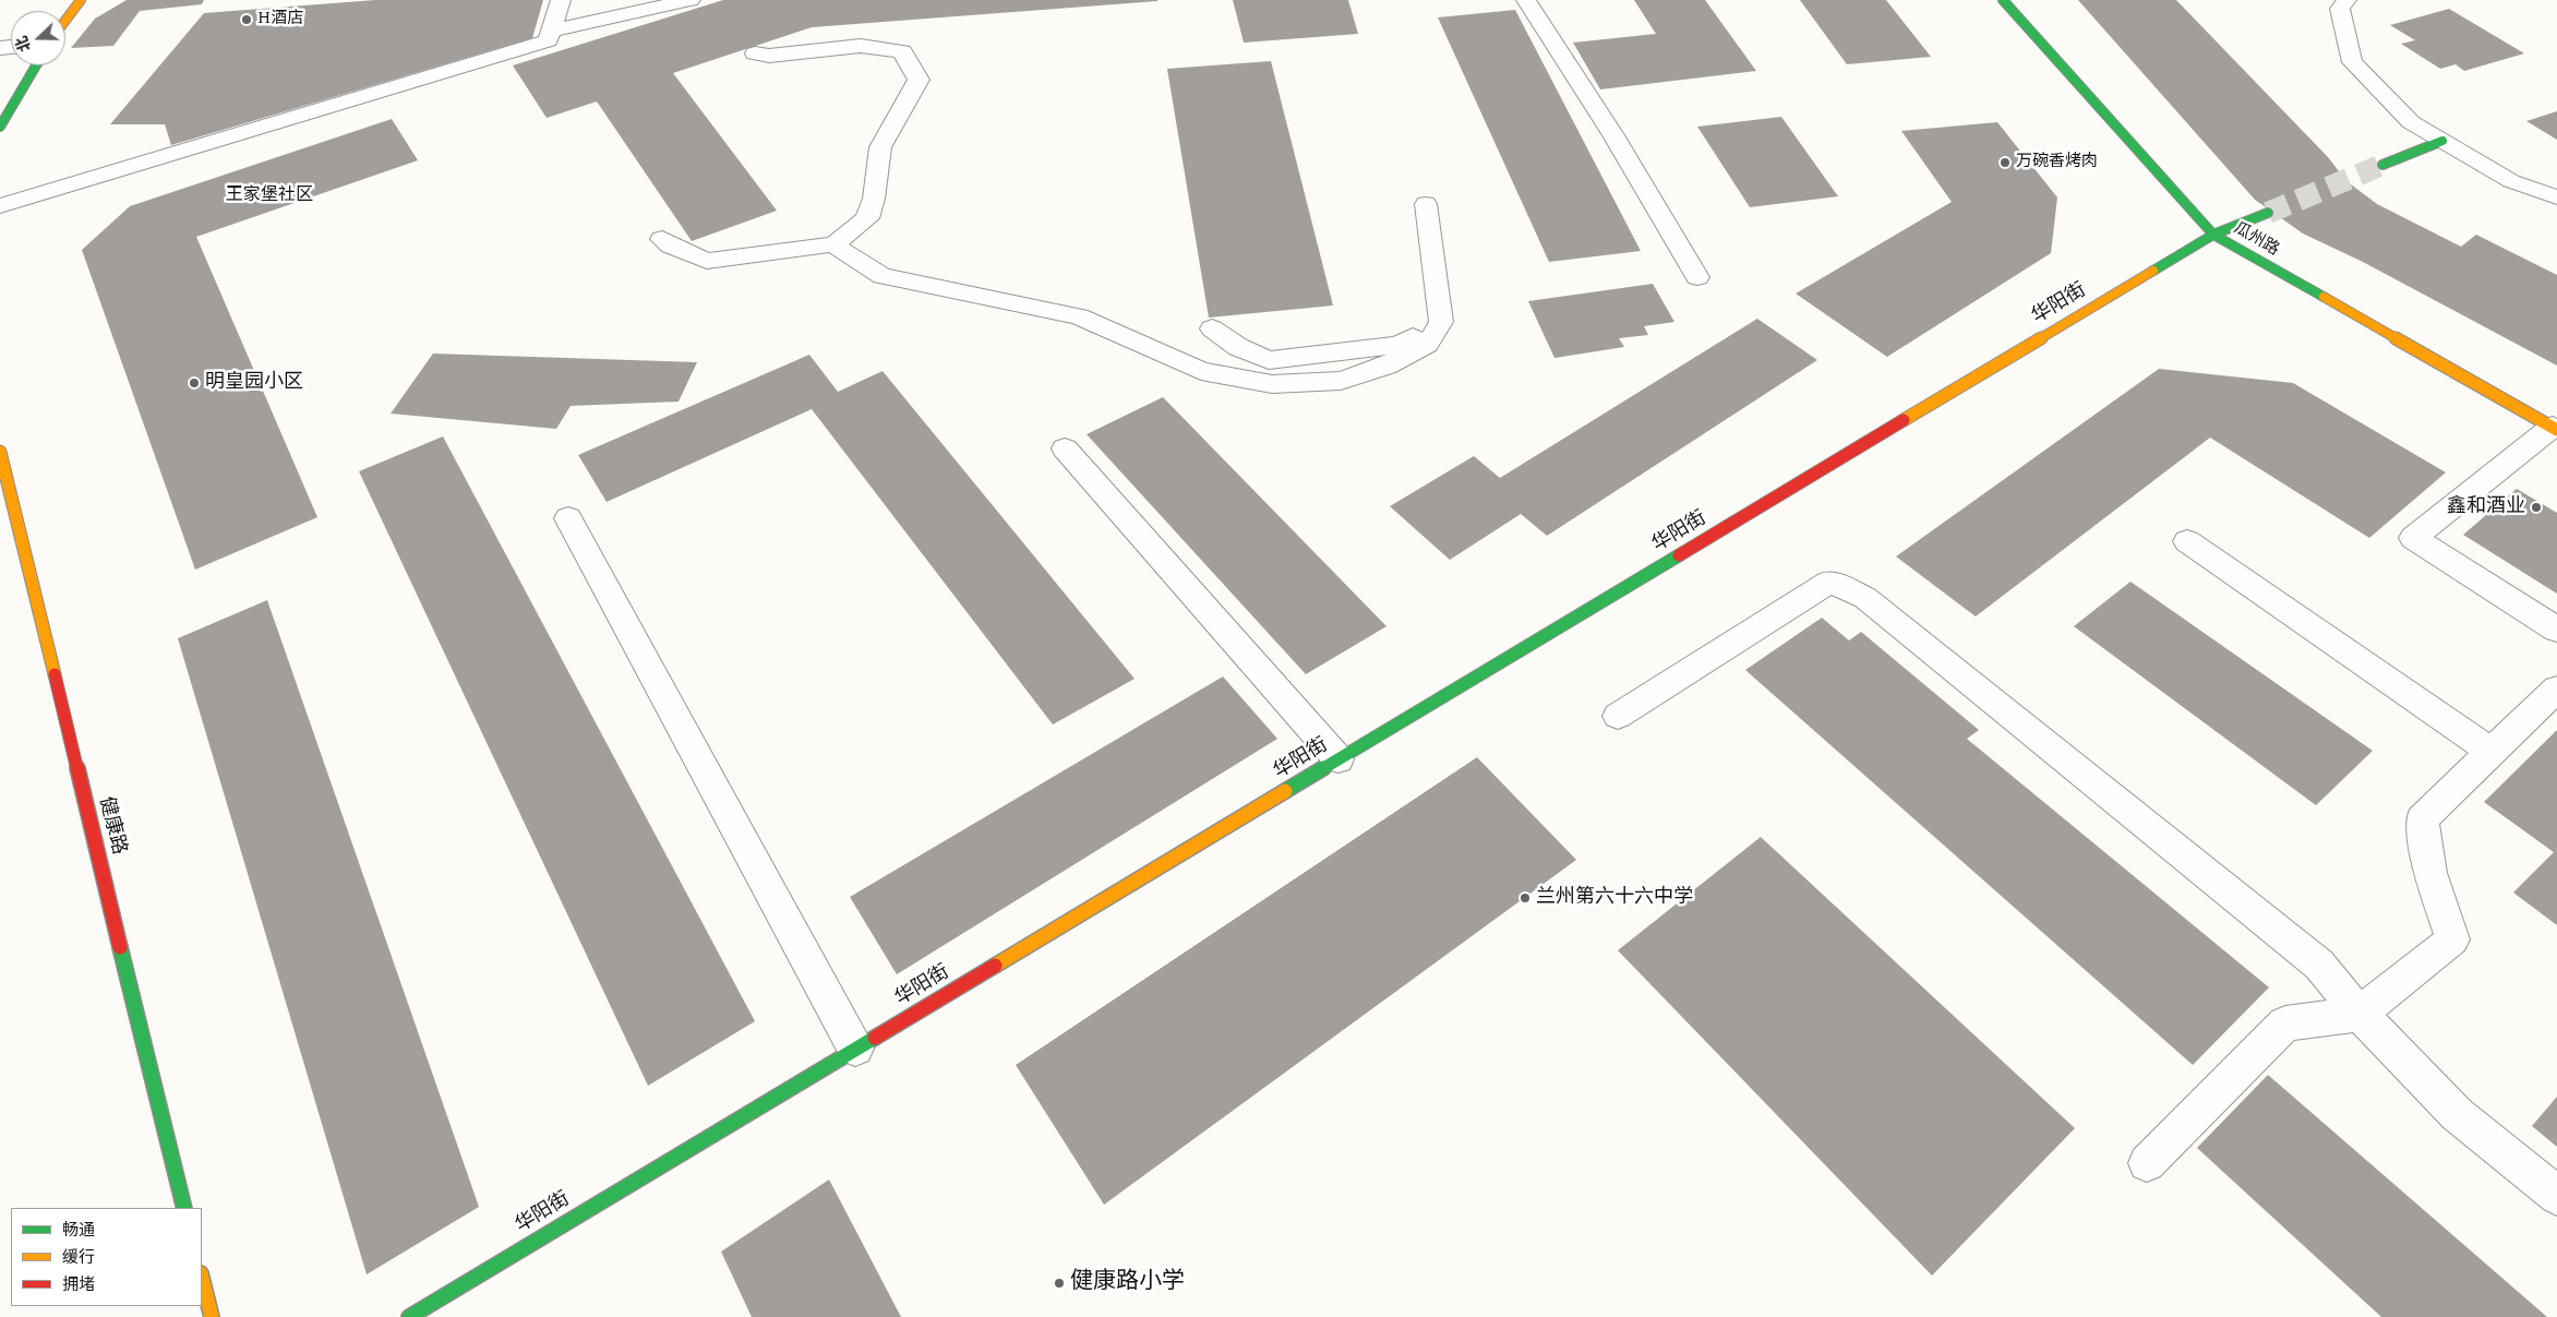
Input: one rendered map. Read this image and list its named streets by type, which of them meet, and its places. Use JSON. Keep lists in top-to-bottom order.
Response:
{
  "streets": {
    "street": ["瓜州路", "华阳街", "健康路"]
  },
  "crossings": [
    ["瓜州路", "华阳街"]
  ],
  "districts": ["王家堡社区"],
  "places": [
    "H酒店",
    "万碗香烤肉",
    "明皇园小区",
    "鑫和酒业",
    "兰州第六十六中学",
    "健康路小学"
  ],
  "legend": ["畅通", "缓行", "拥堵"],
  "north": "left"
}
